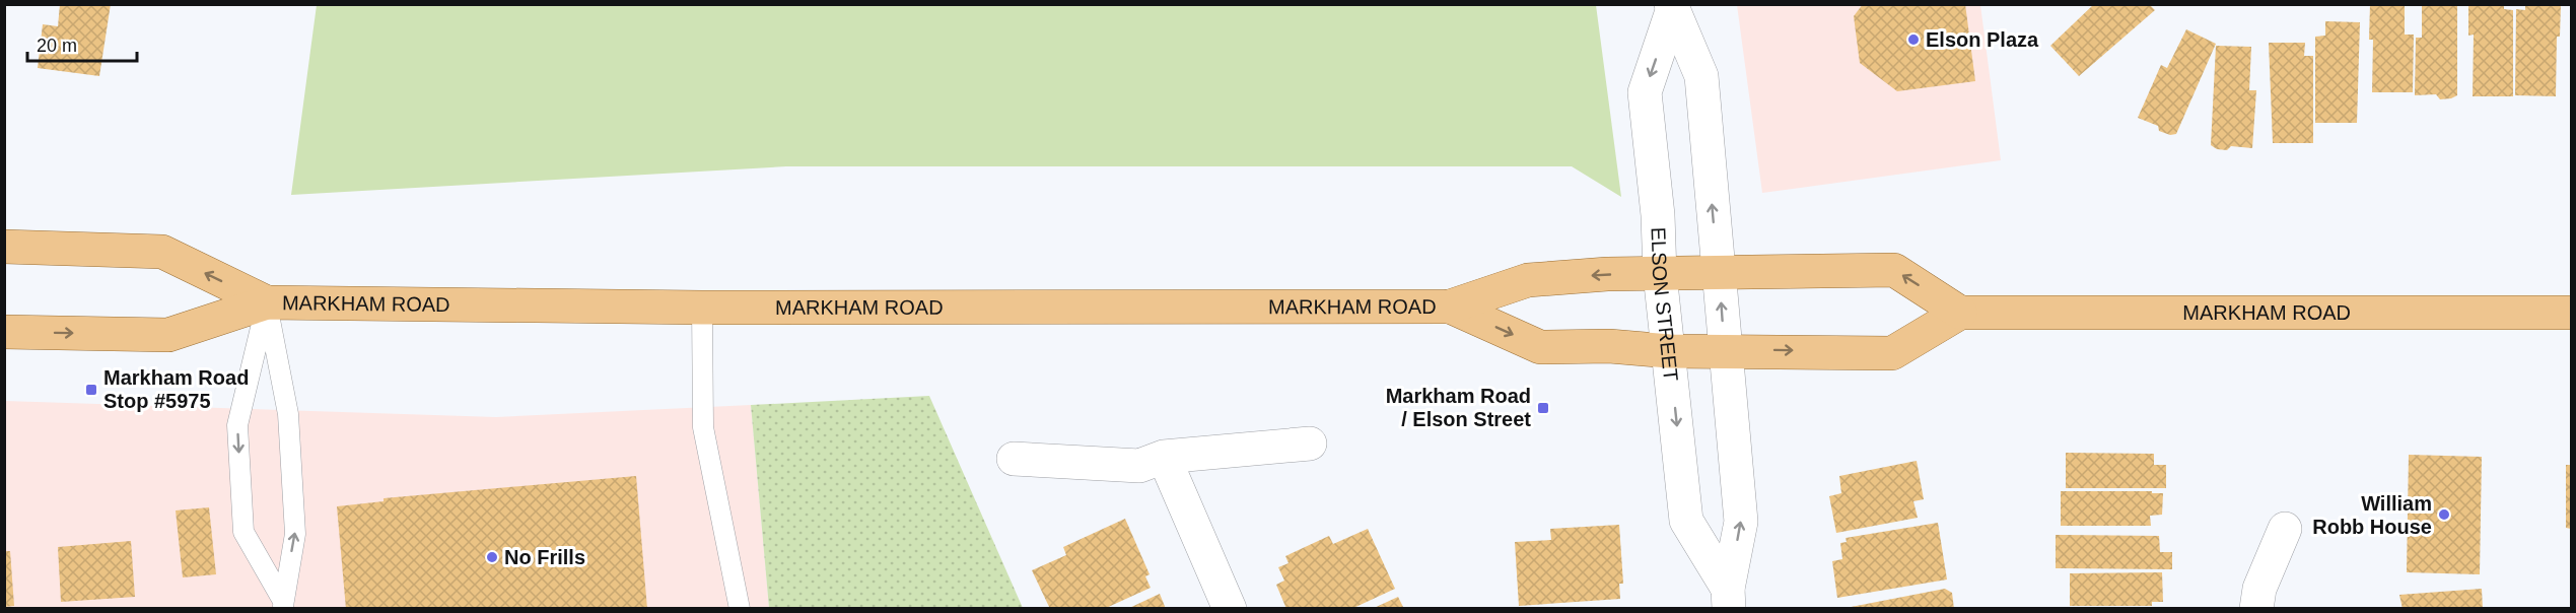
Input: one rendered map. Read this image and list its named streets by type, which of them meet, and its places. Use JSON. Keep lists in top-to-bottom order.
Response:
{
  "streets": {
    "main road": ["MARKHAM ROAD"],
    "street": ["ELSON STREET"]
  },
  "crossings": [
    ["MARKHAM ROAD", "ELSON STREET"]
  ],
  "places": {
    "other": ["Elson Plaza", "William Robb House", "No Frills"],
    "transit": ["Markham Road Stop #5975", "Markham Road / Elson Street"]
  },
  "scale_bar": "20 m"
}
